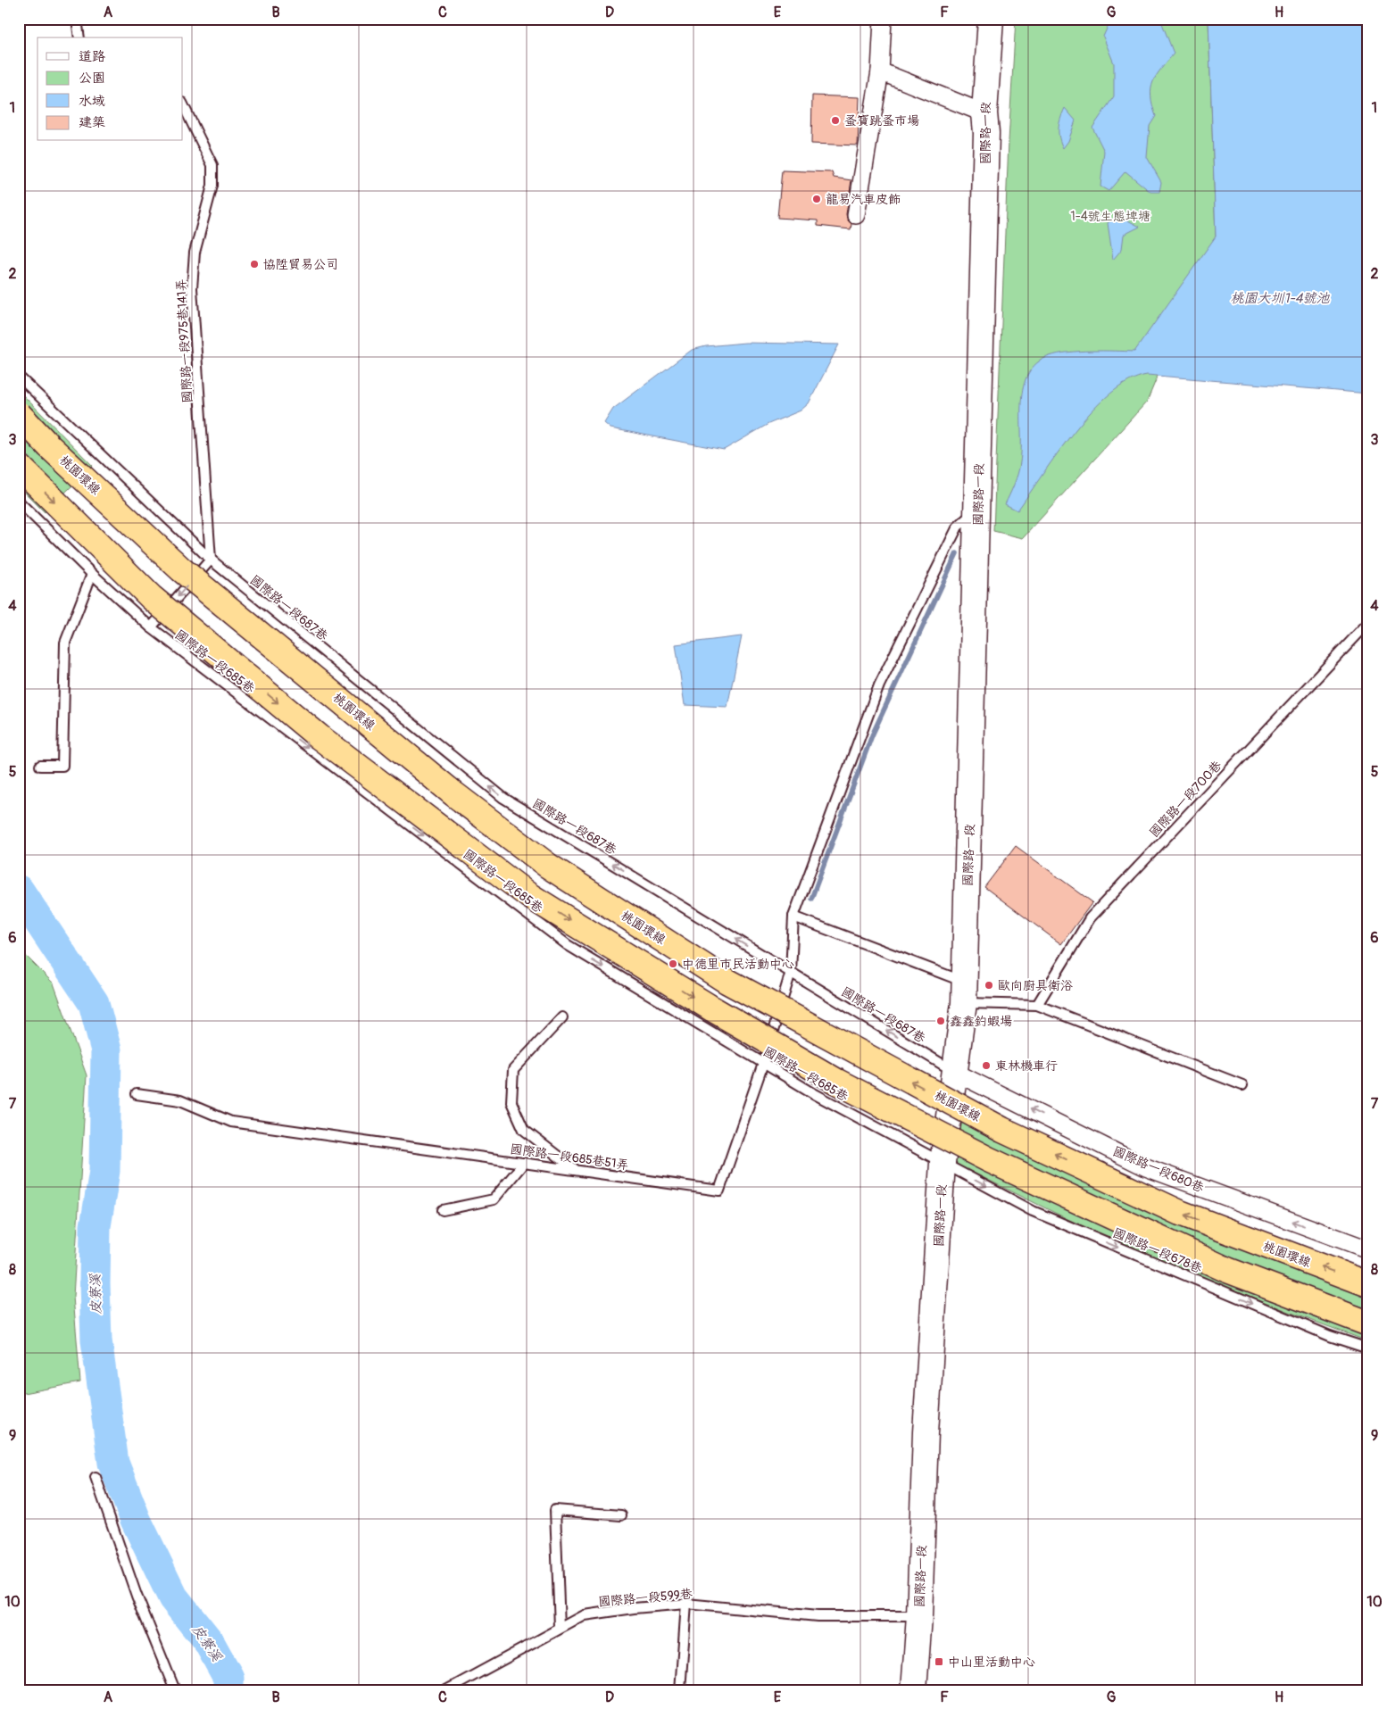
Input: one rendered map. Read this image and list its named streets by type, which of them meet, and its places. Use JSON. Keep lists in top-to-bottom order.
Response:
{
  "streets": {
    "highway": ["桃園環線"],
    "street": ["國際路一段", "國際路一段680巷"],
    "lane": [
      "國際路一段975巷141弄",
      "國際路一段687巷",
      "國際路一段685巷",
      "國際路一段700巷",
      "國際路一段685巷51弄",
      "國際路一段678巷",
      "國際路一段599巷"
    ]
  },
  "crossings": [
    ["國際路一段", "國際路一段687巷"],
    ["國際路一段", "國際路一段685巷"],
    ["國際路一段", "國際路一段685巷51弄"],
    ["國際路一段", "國際路一段680巷"],
    ["國際路一段", "國際路一段678巷"],
    ["國際路一段", "國際路一段599巷"],
    ["國際路一段975巷141弄", "國際路一段687巷"],
    ["國際路一段687巷", "國際路一段685巷51弄"],
    ["國際路一段687巷", "國際路一段680巷"],
    ["國際路一段685巷", "國際路一段685巷51弄"],
    ["國際路一段685巷", "國際路一段678巷"]
  ],
  "one_way": [
    "國際路一段687巷",
    "國際路一段685巷",
    "國際路一段680巷",
    "國際路一段678巷"
  ],
  "water": ["桃園大圳1-4號池", "皮寮溪"],
  "parks": ["1-4號生態埤塘"],
  "places": {
    "other": [
      "蚤寶跳蚤市場",
      "龍易汽車皮飾",
      "協陞貿易公司",
      "中德里市民活動中心",
      "歐向廚具衛浴",
      "鑫鑫釣蝦場",
      "東林機車行"
    ],
    "transit": ["中山里活動中心"]
  },
  "legend": [
    "道路",
    "公園",
    "水域",
    "建築"
  ],
  "grid": {
    "columns": [
      "A",
      "B",
      "C",
      "D",
      "E",
      "F",
      "G",
      "H"
    ],
    "rows": [
      "1",
      "2",
      "3",
      "4",
      "5",
      "6",
      "7",
      "8",
      "9",
      "10"
    ]
  }
}
